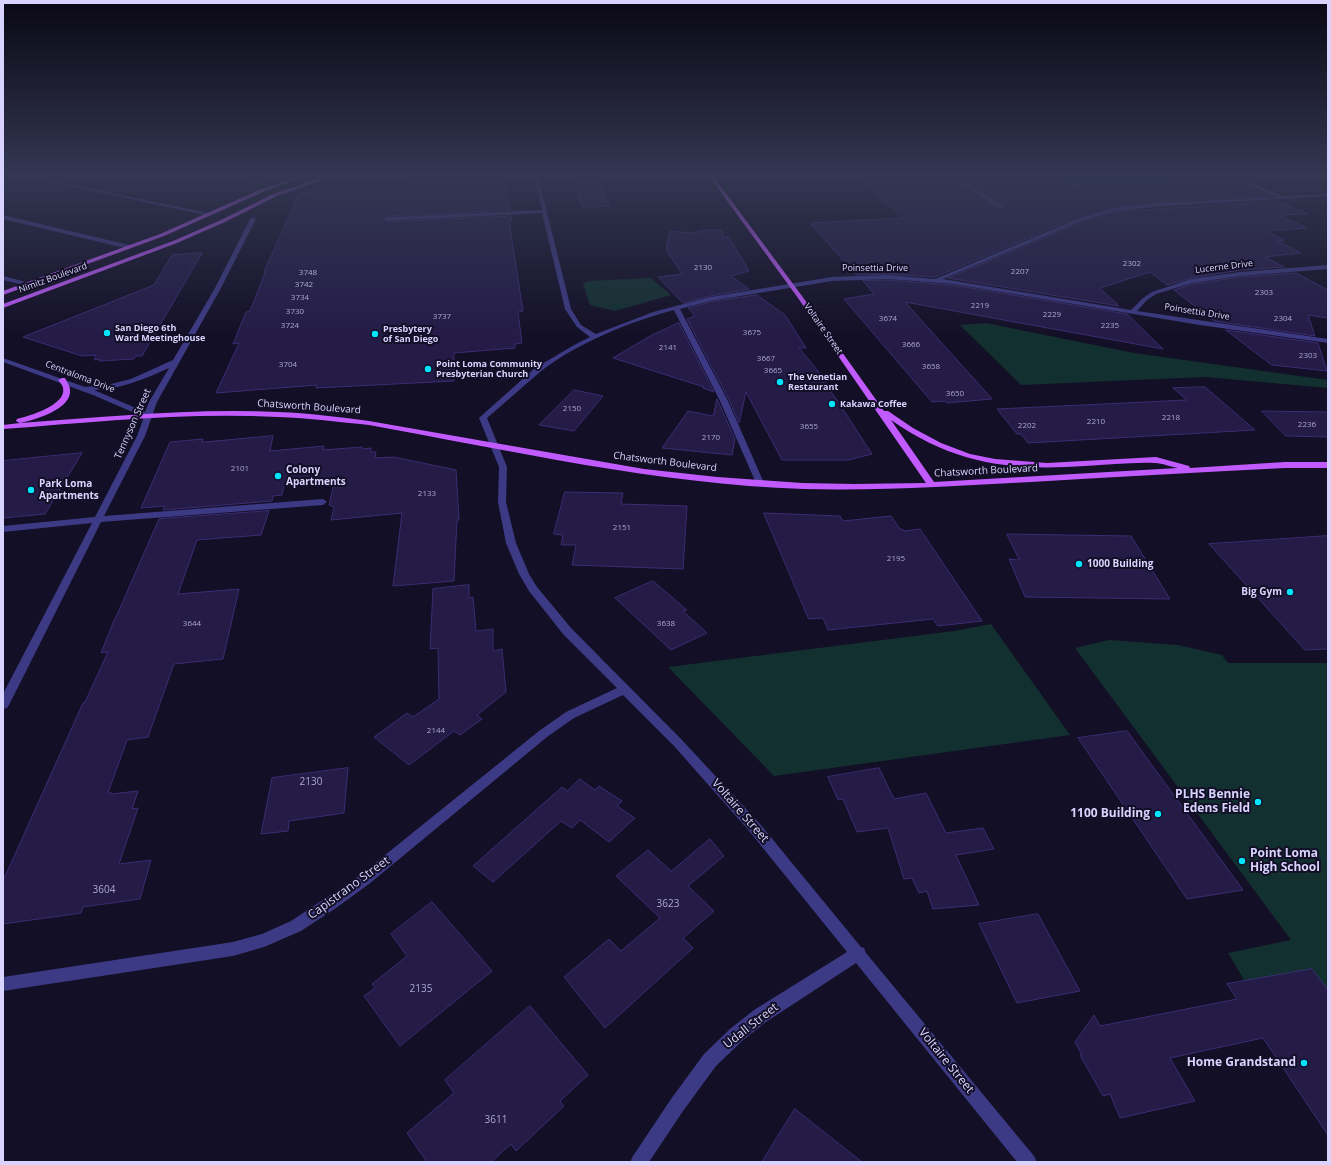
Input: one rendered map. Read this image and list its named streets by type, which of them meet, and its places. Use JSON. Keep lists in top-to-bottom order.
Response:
{
  "streets": {
    "main road": ["Nimitz Boulevard", "Voltaire Street", "Chatsworth Boulevard"],
    "street": [
      "Lucerne Drive",
      "Poinsettia Drive",
      "Centraloma Drive",
      "Tennyson Street",
      "Capistrano Street",
      "Udall Street"
    ]
  },
  "crossings": [
    ["Lucerne Drive", "Poinsettia Drive"],
    ["Poinsettia Drive", "Voltaire Street"],
    ["Poinsettia Drive", "Chatsworth Boulevard"],
    ["Voltaire Street", "Chatsworth Boulevard"],
    ["Voltaire Street", "Capistrano Street"],
    ["Voltaire Street", "Udall Street"],
    ["Centraloma Drive", "Chatsworth Boulevard"],
    ["Centraloma Drive", "Tennyson Street"],
    ["Chatsworth Boulevard", "Tennyson Street"]
  ],
  "places": [
    "San Diego 6th Ward Meetinghouse",
    "Presbytery of San Diego",
    "Point Loma Community Presbyterian Church",
    "The Venetian Restaurant",
    "Kakawa Coffee",
    "Colony Apartments",
    "Park Loma Apartments",
    "1000 Building",
    "Big Gym",
    "PLHS Bennie Edens Field",
    "1100 Building",
    "Point Loma High School",
    "Home Grandstand"
  ],
  "house_numbers": [
    "2302",
    "2130",
    "2207",
    "3748",
    "3742",
    "2303",
    "3734",
    "2219",
    "3730",
    "2229",
    "3737",
    "3674",
    "2304",
    "3724",
    "2235",
    "3675",
    "3666",
    "2141",
    "2303",
    "3667",
    "3704",
    "3658",
    "3665",
    "3650",
    "2150",
    "2218",
    "2210",
    "2236",
    "2202",
    "3655",
    "2170",
    "2101",
    "2133",
    "2151",
    "2195",
    "3644",
    "3638",
    "2144",
    "2130",
    "3604",
    "3623",
    "2135",
    "3611"
  ]
}
